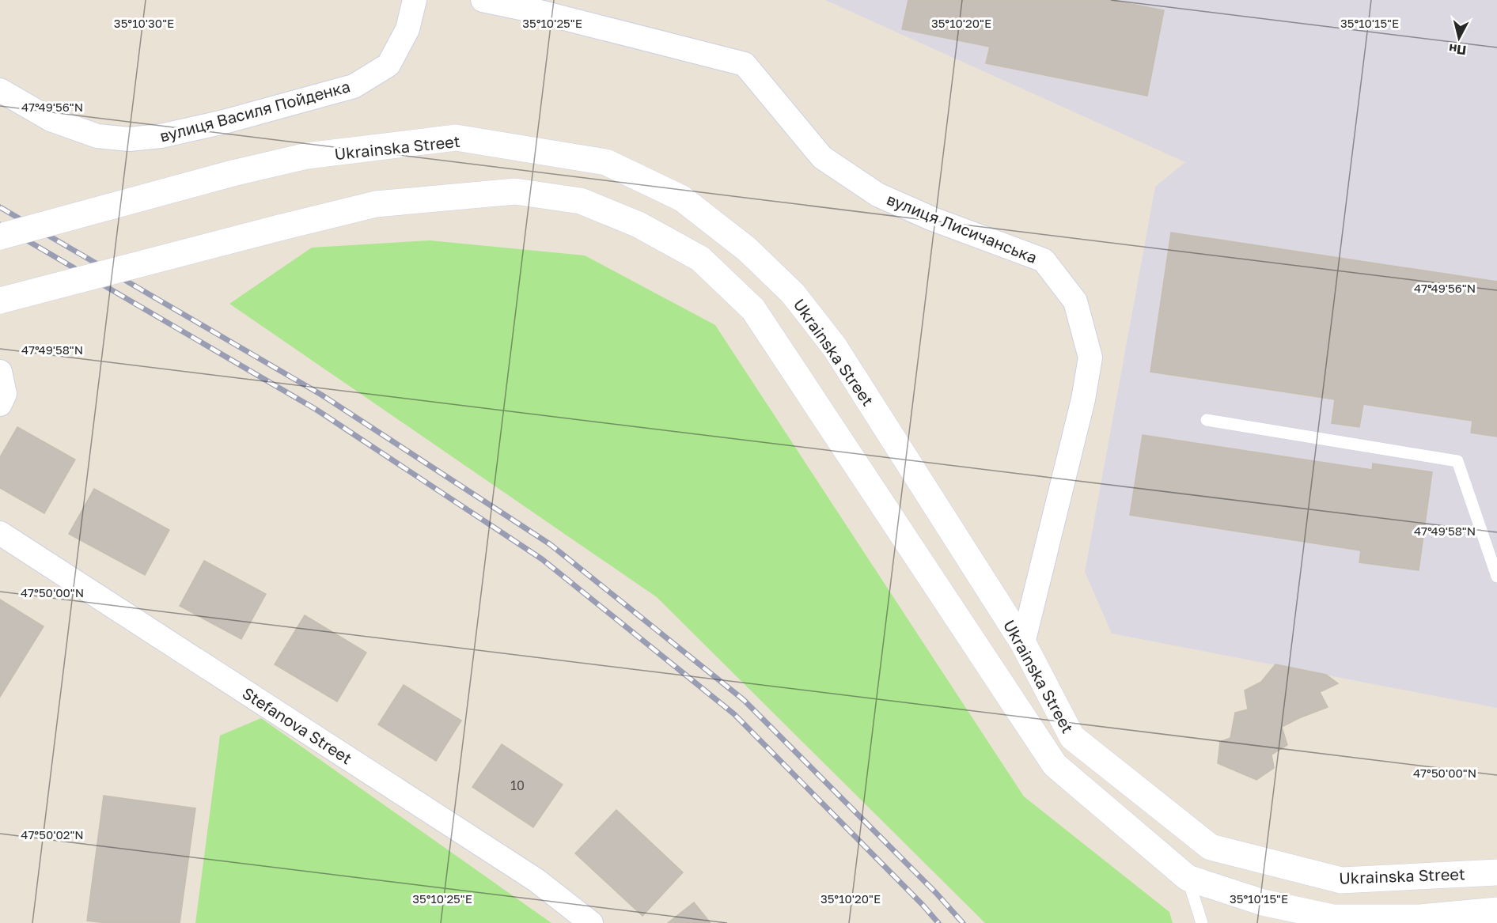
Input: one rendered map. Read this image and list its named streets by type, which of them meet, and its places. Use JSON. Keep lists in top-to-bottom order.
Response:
{
  "streets": {
    "main road": ["Ukrainska Street"],
    "street": ["вулиця Василя Пойденка", "вулиця Лисичанська", "Stefanova Street"]
  },
  "crossings": [
    ["Ukrainska Street", "вулиця Лисичанська"]
  ],
  "house_numbers": ["10"],
  "north": "bottom",
  "coordinates": [
    "35°10'30\"E",
    "35°10'25\"E",
    "35°10'20\"E",
    "35°10'15\"E",
    "47°49'56\"N",
    "47°49'58\"N",
    "47°50'00\"N",
    "47°50'02\"N"
  ]
}
